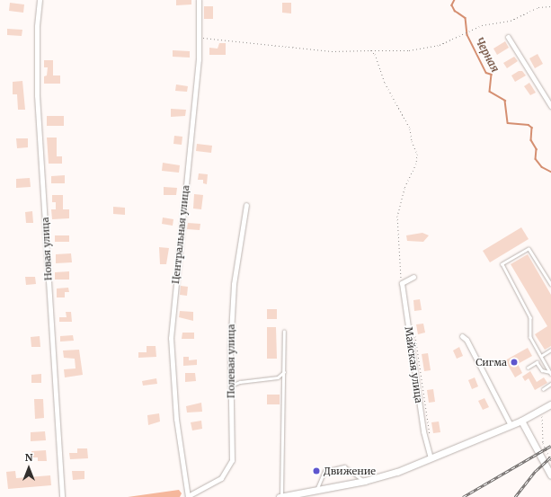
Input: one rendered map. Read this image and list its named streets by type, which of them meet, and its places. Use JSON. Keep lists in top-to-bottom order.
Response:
{
  "streets": {
    "street": [
      "Центральная улица",
      "Новая улица",
      "Полевая улица",
      "Майская улица"
    ]
  },
  "crossings": [
    ["Центральная улица", "Полевая улица"]
  ],
  "water": ["Черная"],
  "places": ["Сигма", "Движение"],
  "north": "top"
}
